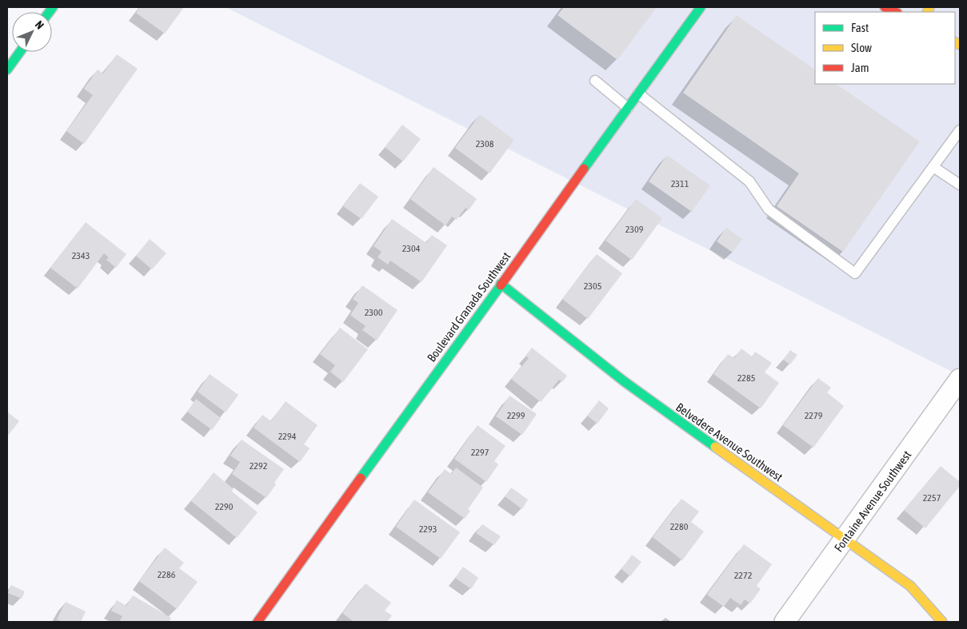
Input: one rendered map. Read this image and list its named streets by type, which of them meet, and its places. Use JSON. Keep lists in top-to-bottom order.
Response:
{
  "streets": {
    "street": ["Boulevard Granada Southwest", "Belvedere Avenue Southwest", "Fontaine Avenue Southwest"]
  },
  "crossings": [
    ["Boulevard Granada Southwest", "Belvedere Avenue Southwest"],
    ["Belvedere Avenue Southwest", "Fontaine Avenue Southwest"]
  ],
  "house_numbers": [
    "2308",
    "2311",
    "2309",
    "2304",
    "2343",
    "2305",
    "2300",
    "2285",
    "2299",
    "2279",
    "2294",
    "2297",
    "2292",
    "2257",
    "2290",
    "2280",
    "2293",
    "2286",
    "2272"
  ],
  "legend": ["Fast", "Slow", "Jam"],
  "north": "top right"
}
